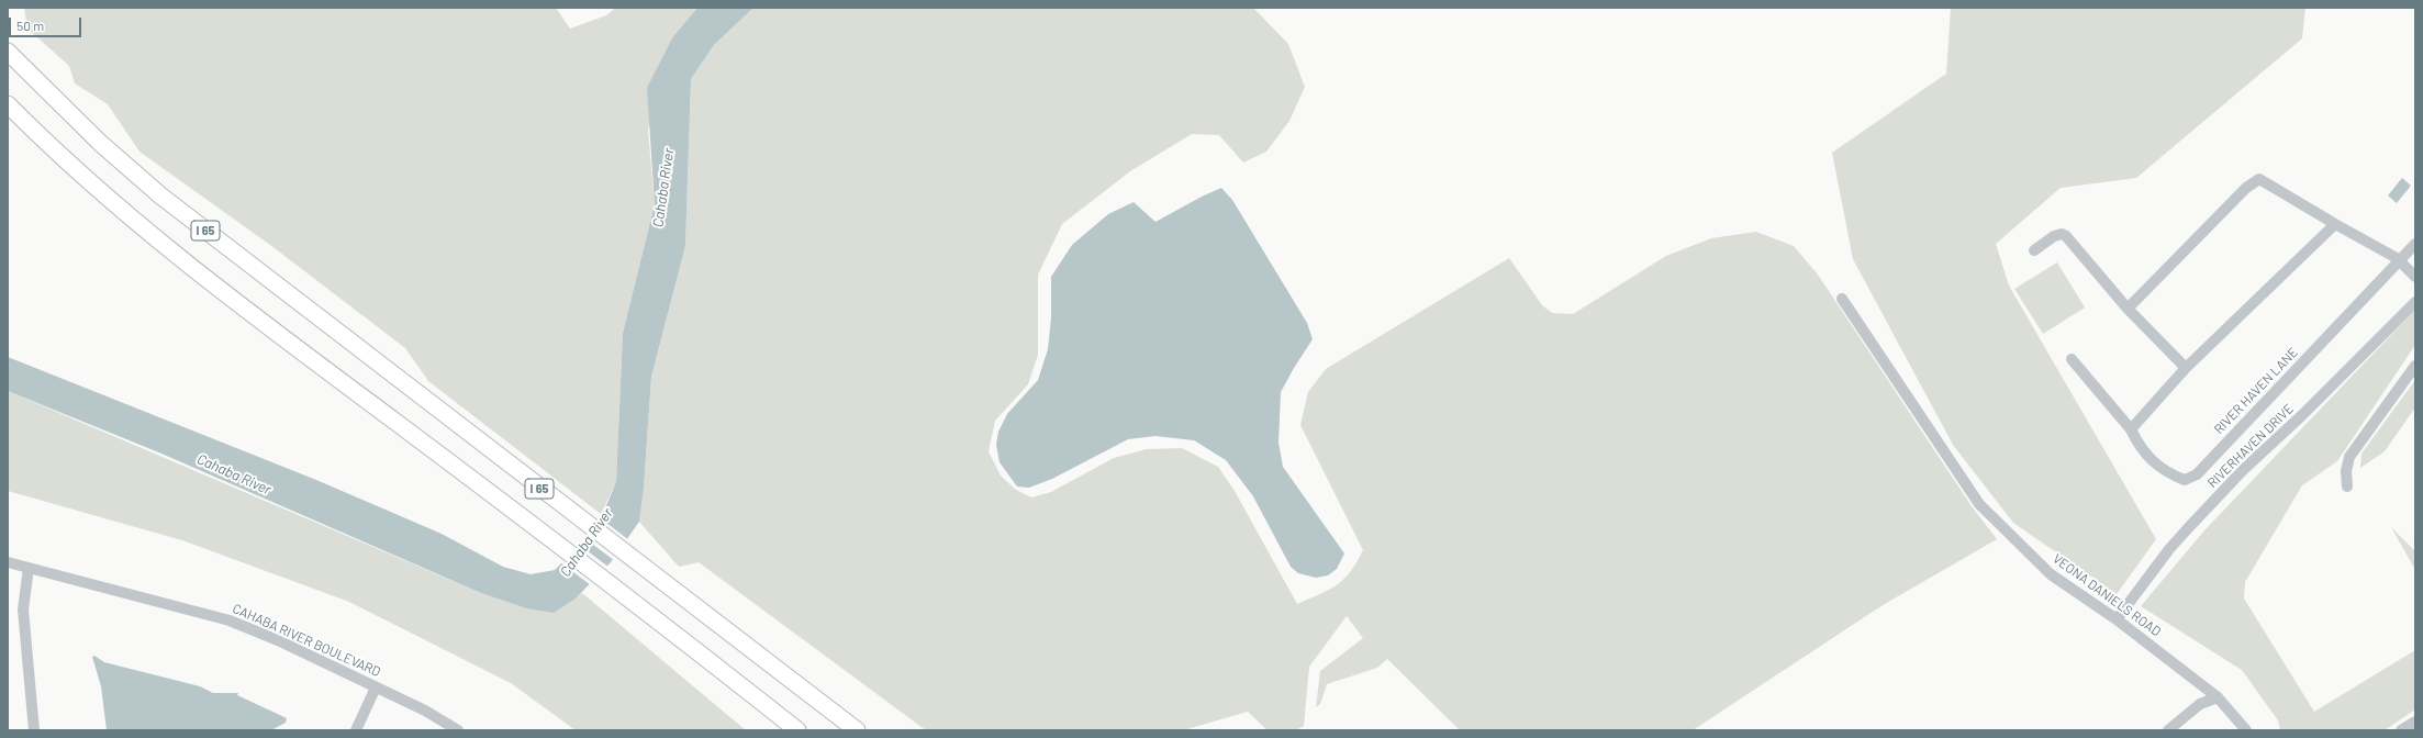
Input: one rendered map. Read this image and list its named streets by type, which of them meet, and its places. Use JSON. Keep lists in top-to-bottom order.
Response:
{
  "streets": {
    "highway": ["I 65"],
    "street": [
      "RIVER HAVEN LANE",
      "RIVERHAVEN DRIVE",
      "VEONA DANIELS ROAD",
      "CAHABA RIVER BOULEVARD"
    ]
  },
  "crossings": [
    ["RIVERHAVEN DRIVE", "VEONA DANIELS ROAD"]
  ],
  "water": ["Cahaba River"],
  "scale_bar": "50 m"
}
